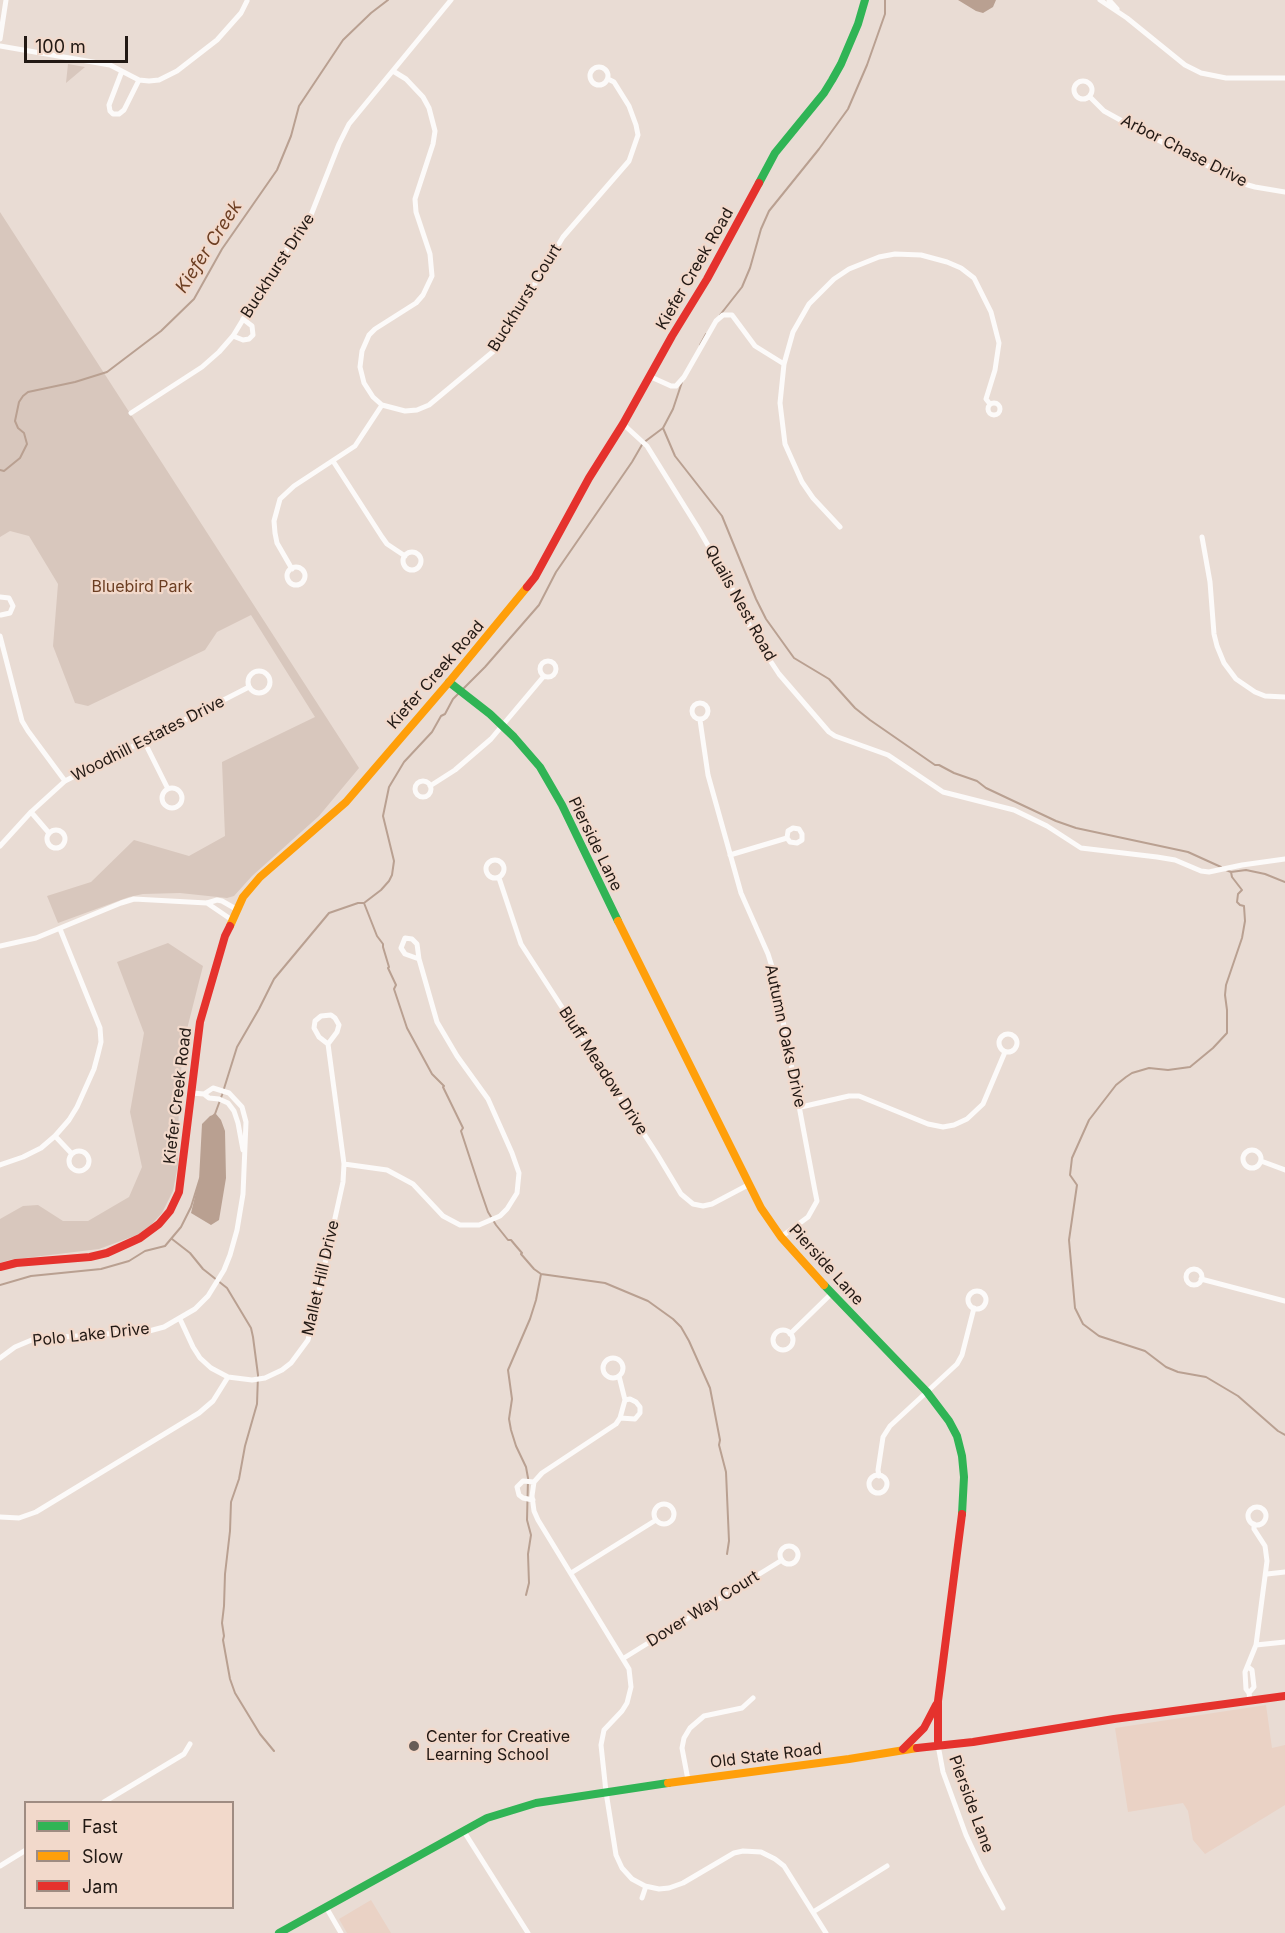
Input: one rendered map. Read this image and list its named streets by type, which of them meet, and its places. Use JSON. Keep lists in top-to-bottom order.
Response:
{
  "streets": {
    "street": [
      "Arbor Chase Drive",
      "Buckhurst Drive",
      "Kiefer Creek Road",
      "Buckhurst Court",
      "Quails Nest Road",
      "Woodhill Estates Drive",
      "Pierside Lane",
      "Autumn Oaks Drive",
      "Bluff Meadow Drive",
      "Mallet Hill Drive",
      "Polo Lake Drive",
      "Dover Way Court",
      "Old State Road"
    ]
  },
  "crossings": [
    ["Kiefer Creek Road", "Quails Nest Road"],
    ["Kiefer Creek Road", "Pierside Lane"],
    ["Kiefer Creek Road", "Polo Lake Drive"],
    ["Pierside Lane", "Autumn Oaks Drive"],
    ["Pierside Lane", "Bluff Meadow Drive"],
    ["Pierside Lane", "Old State Road"],
    ["Mallet Hill Drive", "Polo Lake Drive"]
  ],
  "water": ["Kiefer Creek"],
  "parks": ["Bluebird Park"],
  "places": ["Center for Creative Learning School"],
  "legend": ["Fast", "Slow", "Jam"],
  "scale_bar": "100 m"
}
